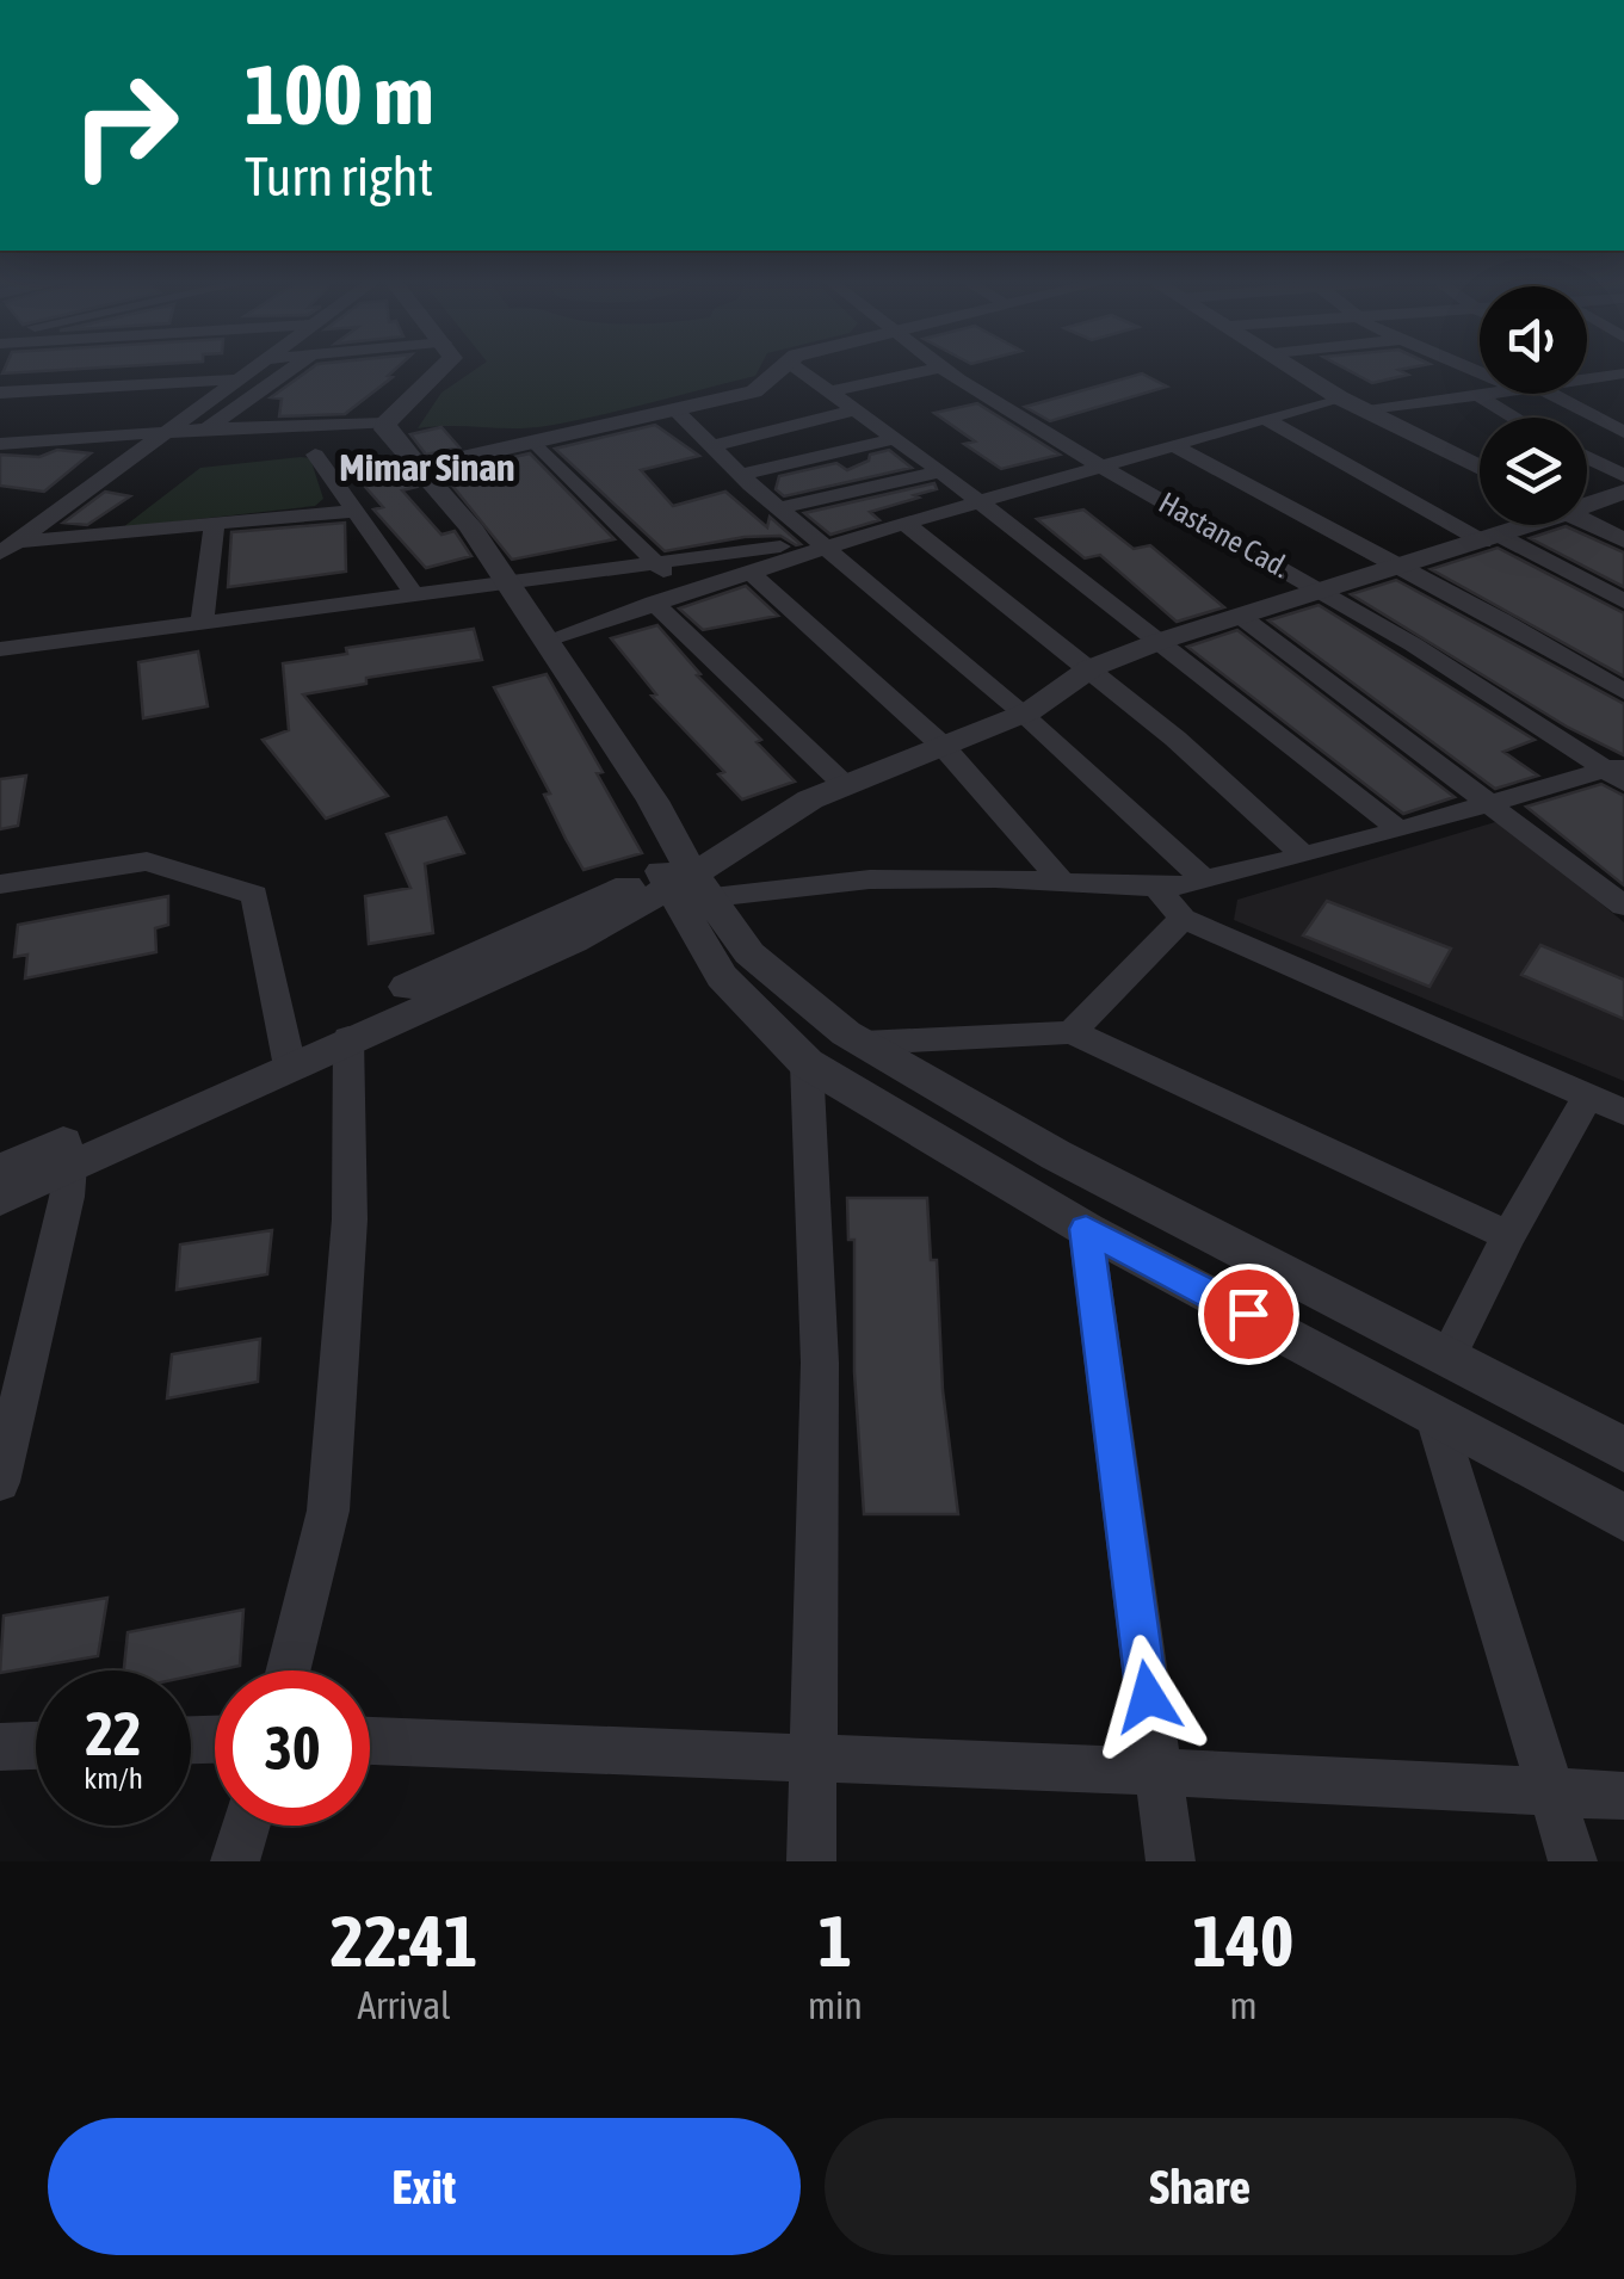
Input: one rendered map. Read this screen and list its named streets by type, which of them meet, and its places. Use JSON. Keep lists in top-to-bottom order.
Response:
{
  "streets": {
    "street": ["Hastane Cad."]
  },
  "districts": ["Mimar Sinan"],
  "page": {
    "turn": ["100 m", "Turn right"],
    "speed": "22 km/h",
    "limit": "30",
    "eta": [
      "22:41",
      "Arrival",
      "1",
      "min",
      "140",
      "m"
    ],
    "buttons": ["Exit", "Share"]
  }
}
